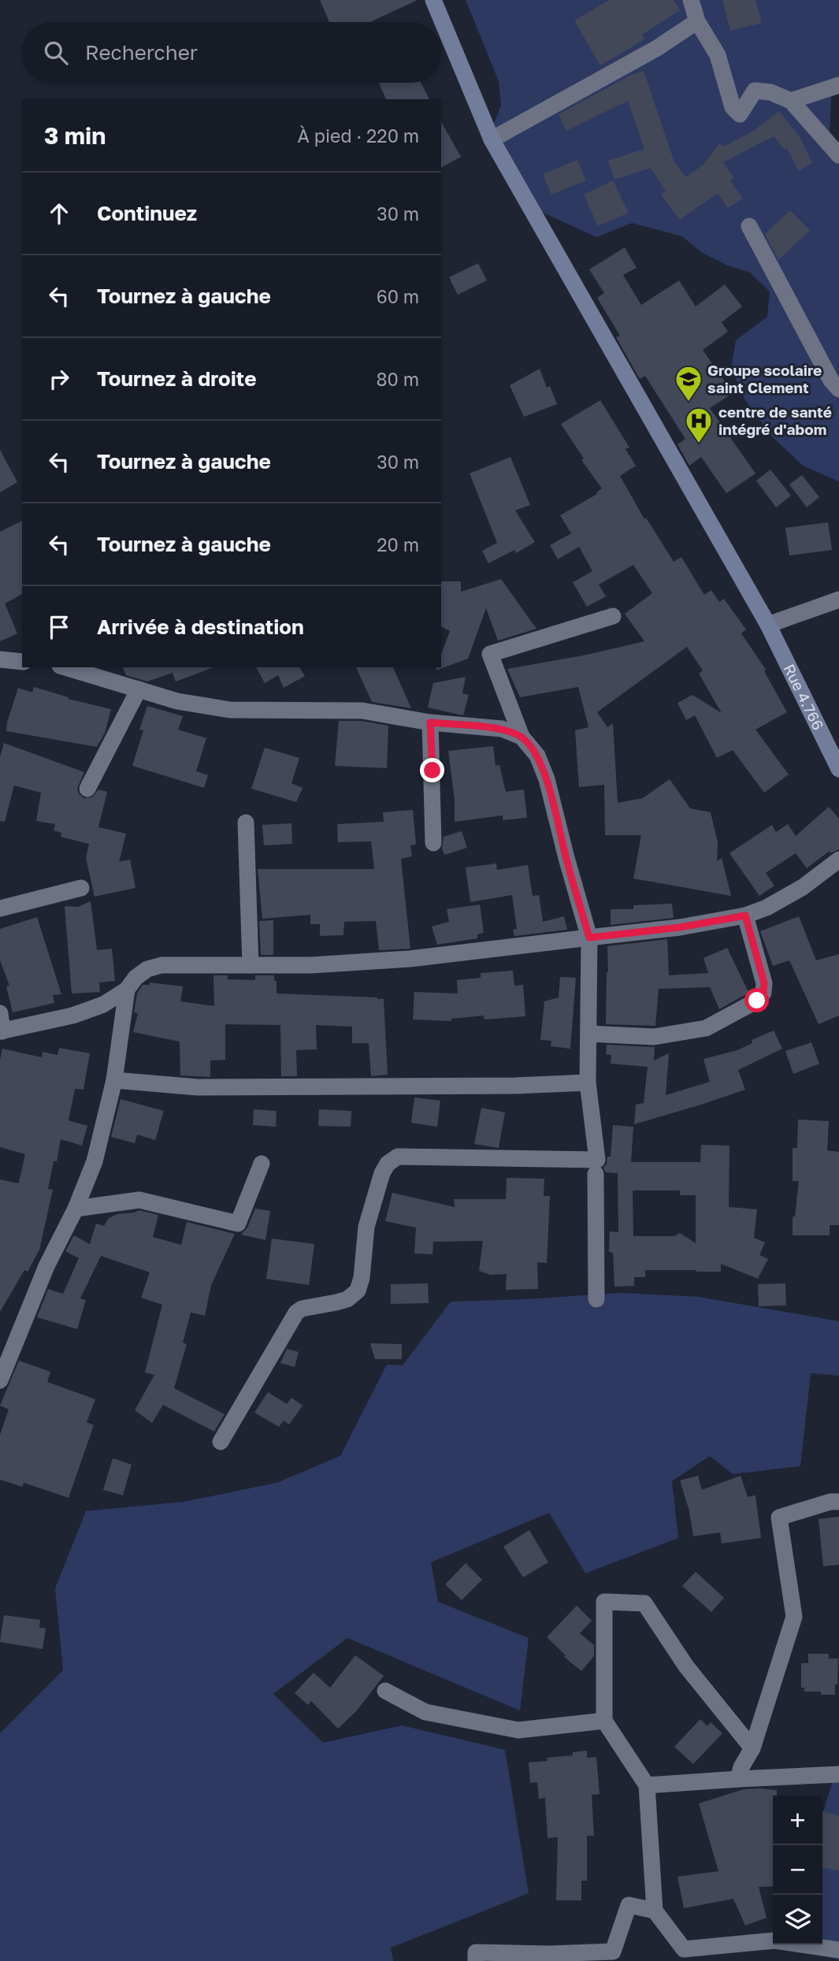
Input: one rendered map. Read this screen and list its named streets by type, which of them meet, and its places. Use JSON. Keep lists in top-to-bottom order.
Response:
{
  "streets": {
    "street": ["Rue 4.766"]
  },
  "places": {
    "school or university": ["Groupe scolaire saint Clement"],
    "hospital": ["centre de santé intégré d'abom"]
  },
  "page": {
    "search": "Rechercher",
    "heading": ["3 min", "À pied · 220 m"],
    "list": [
      ["Continuez", "30 m"],
      ["Tournez à gauche", "60 m"],
      ["Tournez à droite", "80 m"],
      ["Tournez à gauche", "30 m"],
      ["Tournez à gauche", "20 m"],
      "Arrivée à destination"
    ],
    "map_buttons": ["+", "−"]
  }
}
